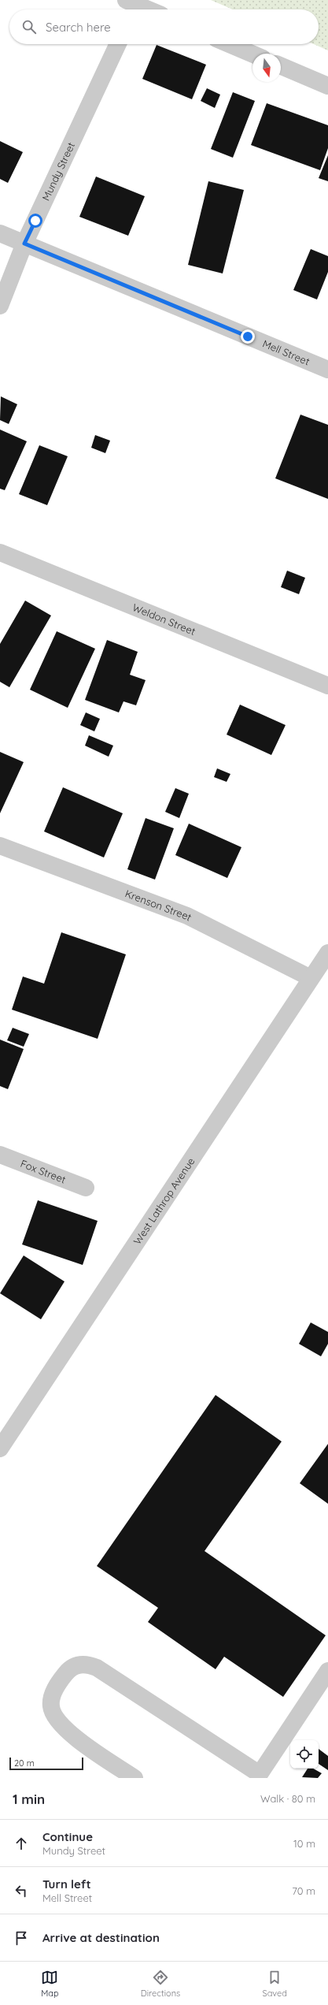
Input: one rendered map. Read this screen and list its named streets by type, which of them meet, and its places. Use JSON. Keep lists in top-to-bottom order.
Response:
{
  "streets": {
    "street": [
      "Mundy Street",
      "Mell Street",
      "Weldon Street",
      "Krenson Street",
      "Fox Street",
      "West Lathrop Avenue"
    ]
  },
  "crossings": [
    ["Mundy Street", "Mell Street"],
    ["Krenson Street", "West Lathrop Avenue"]
  ],
  "scale_bar": "20 m",
  "north": "bottom",
  "page": {
    "search": "Search here",
    "scale": "20 m",
    "heading": ["1 min", "Walk · 80 m"],
    "list": [
      ["Continue", "Mundy Street", "10 m"],
      ["Turn left", "Mell Street", "70 m"],
      "Arrive at destination"
    ],
    "nav": ["Map", "Directions", "Saved"]
  }
}
